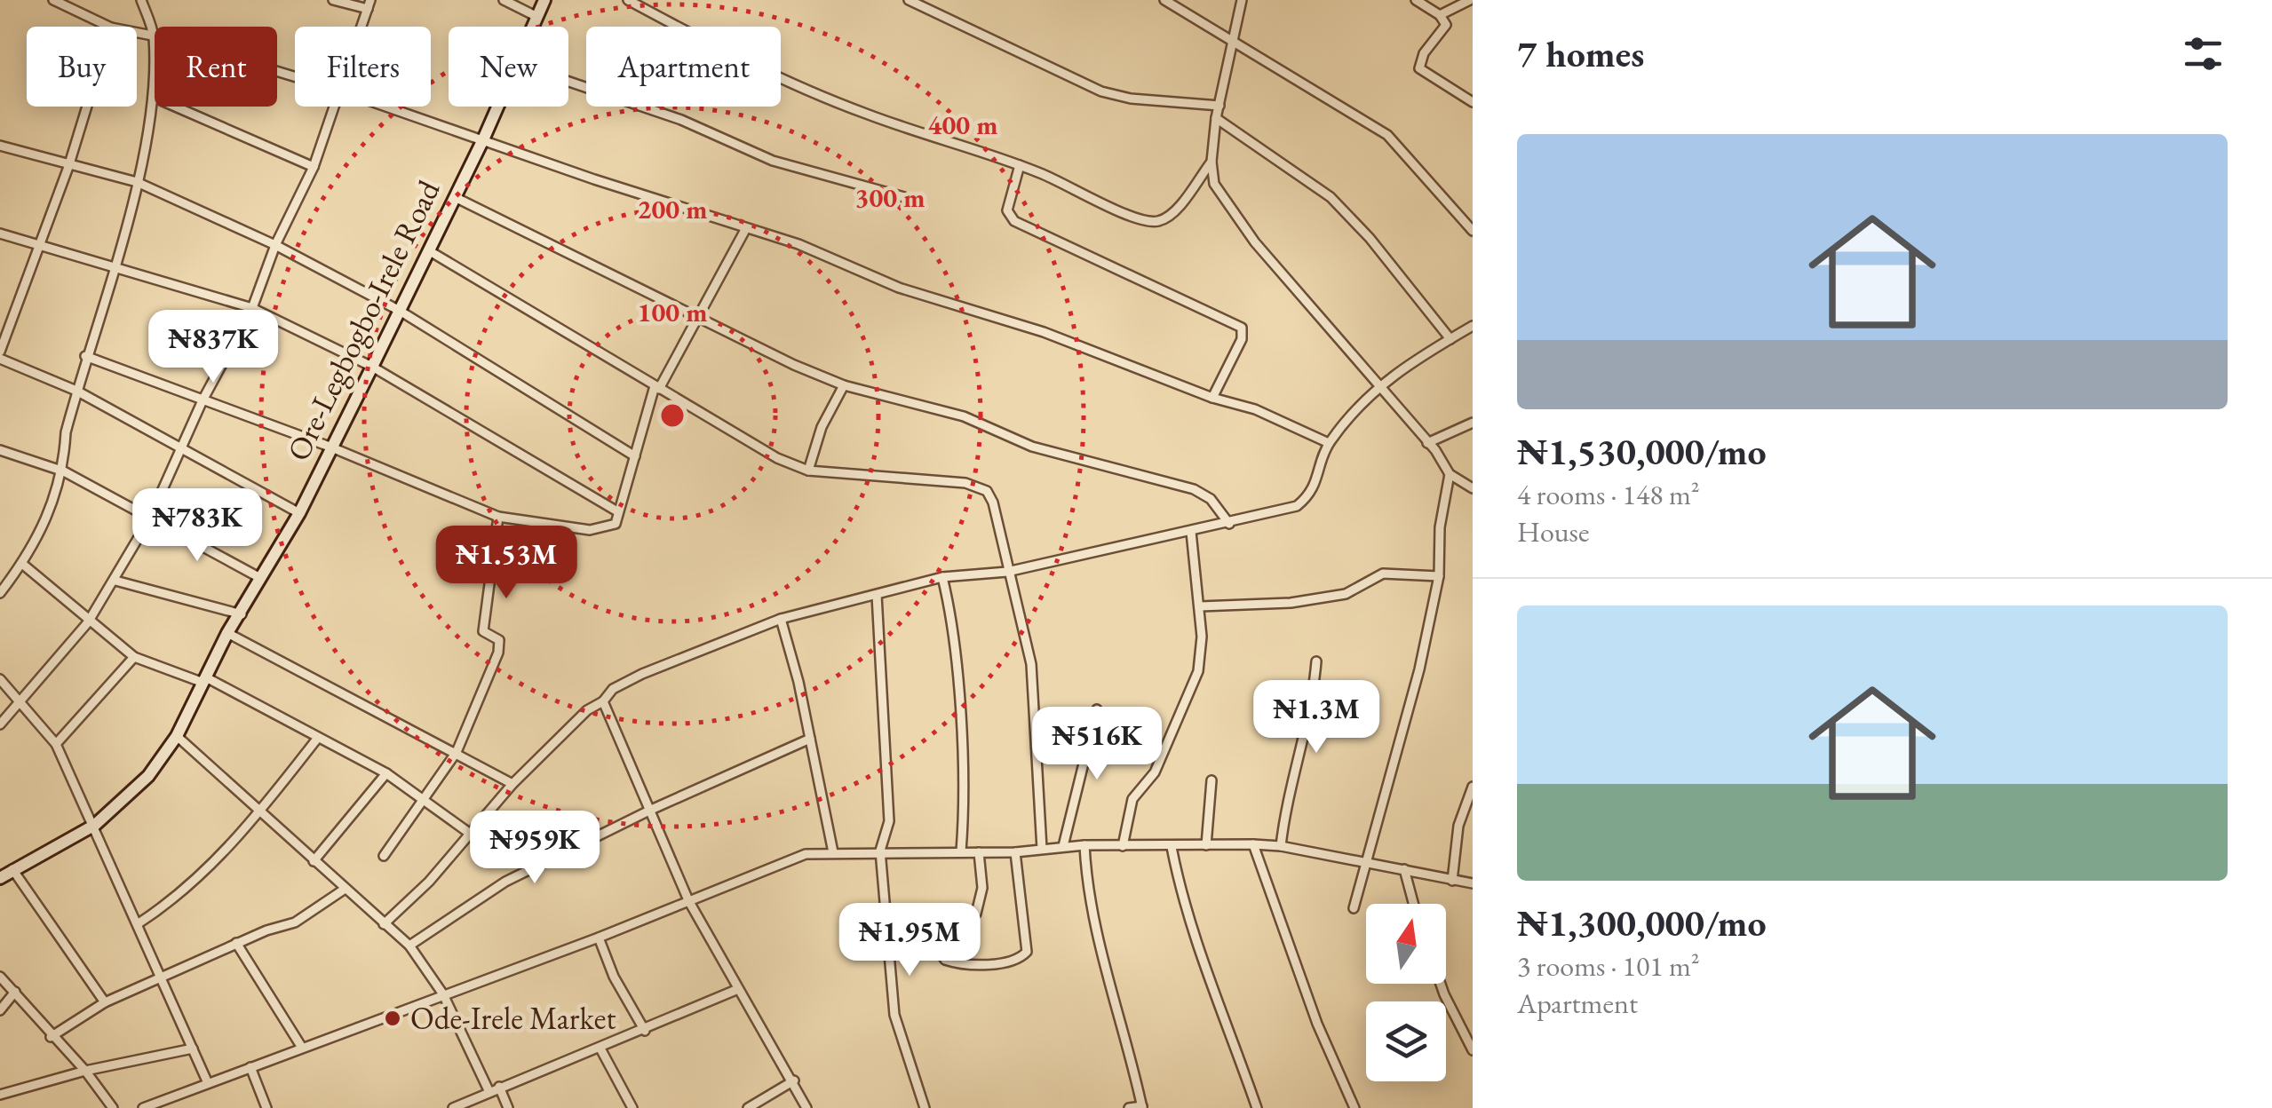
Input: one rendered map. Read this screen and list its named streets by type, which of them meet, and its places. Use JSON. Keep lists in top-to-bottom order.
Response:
{
  "streets": {
    "main road": ["Ore-Legbogbo-Irele Road"]
  },
  "places": ["Ode-Irele Market"],
  "north": "top",
  "page": {
    "heading": "7 homes",
    "chip": [
      "Buy",
      "Rent",
      "Filters",
      "New",
      "Apartment"
    ],
    "list": [
      {
        "name": "₦1,530,000/mo",
        "note": "4 rooms · 148 m² · House"
      },
      {
        "name": "₦1,300,000/mo",
        "note": "3 rooms · 101 m² · Apartment"
      }
    ],
    "price": [
      "₦837K",
      "₦783K",
      "₦1.53M",
      "₦1.3M",
      "₦516K",
      "₦959K",
      "₦1.95M"
    ]
  },
  "rings": [
    "400 m",
    "300 m",
    "200 m",
    "100 m"
  ]
}
